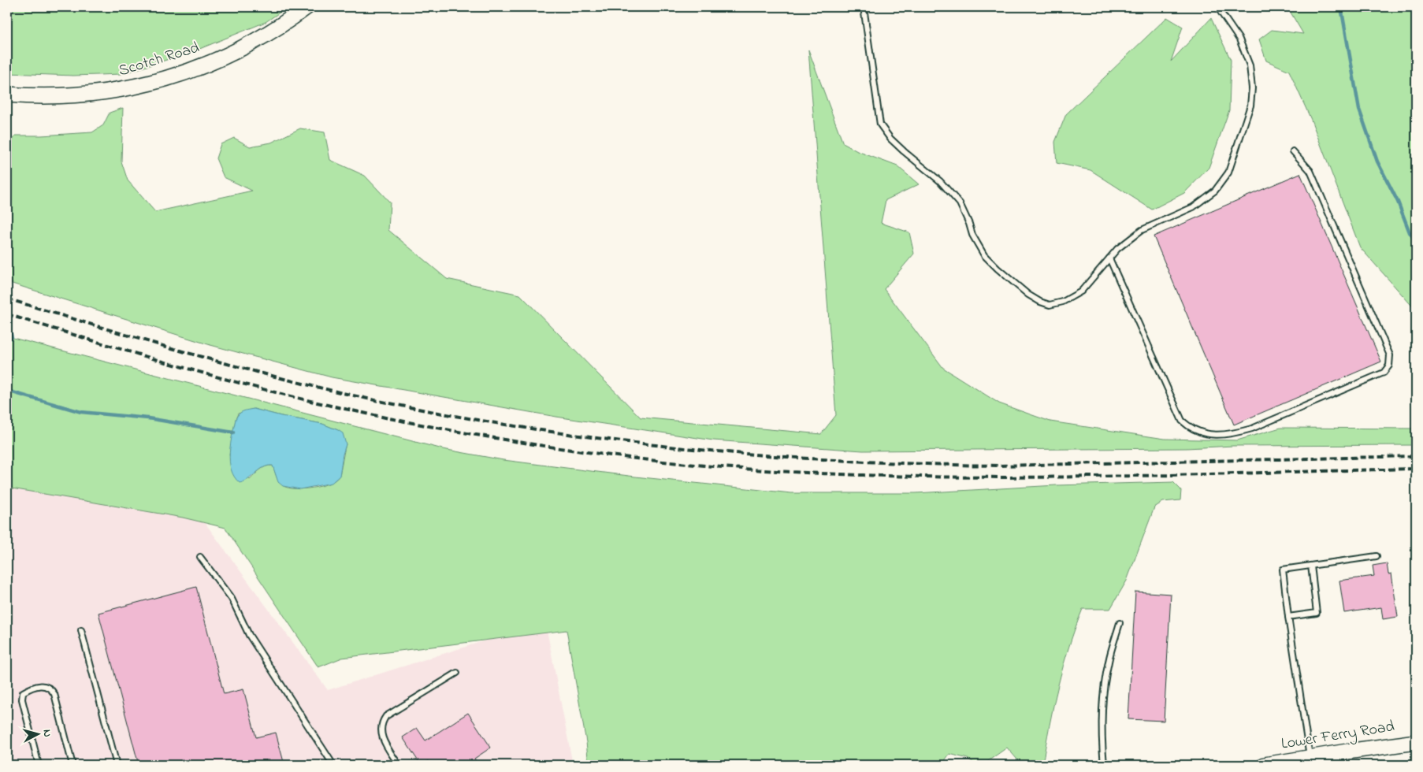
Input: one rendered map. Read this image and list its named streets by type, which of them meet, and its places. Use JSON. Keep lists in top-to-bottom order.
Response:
{
  "streets": {
    "main road": ["Scotch Road", "Lower Ferry Road"]
  },
  "north": "right"
}
